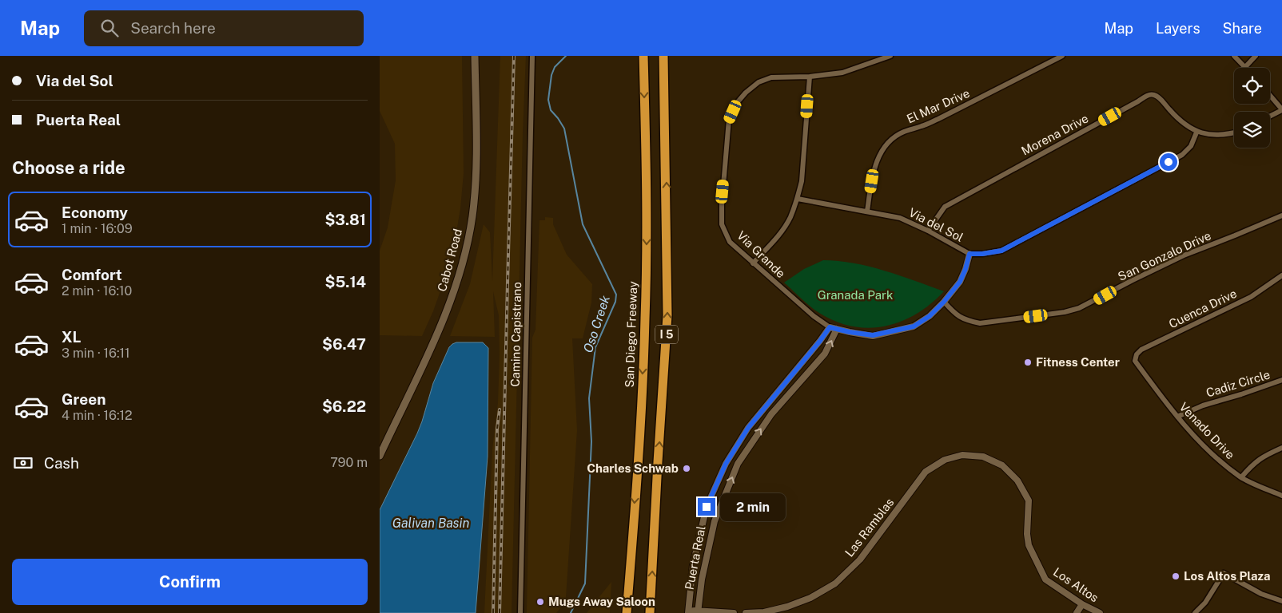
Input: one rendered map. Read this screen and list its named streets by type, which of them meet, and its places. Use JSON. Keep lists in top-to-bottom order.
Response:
{
  "streets": {
    "highway": ["San Diego Freeway", "I 5"],
    "main road": ["Cabot Road"],
    "street": [
      "El Mar Drive",
      "Morena Drive",
      "Via del Sol",
      "Via Grande",
      "San Gonzalo Drive",
      "Cuenca Drive",
      "Camino Capistrano",
      "Cadiz Circle",
      "Venado Drive",
      "Las Ramblas",
      "Puerta Real",
      "Los Altos"
    ]
  },
  "crossings": [
    ["El Mar Drive", "Via del Sol"],
    ["Morena Drive", "Via del Sol"],
    ["Via Grande", "Puerta Real"],
    ["Cuenca Drive", "Venado Drive"],
    ["Cadiz Circle", "Venado Drive"],
    ["Las Ramblas", "Los Altos"]
  ],
  "water": ["Oso Creek", "Galivan Basin"],
  "parks": ["Granada Park"],
  "places": [
    "Fitness Center",
    "Charles Schwab",
    "Los Altos Plaza",
    "Mugs Away Saloon"
  ],
  "page": {
    "header": "Map",
    "search": "Search here",
    "nav": ["Map", "Layers", "Share"],
    "banner": ["Via del Sol", "Puerta Real"],
    "heading": "Choose a ride",
    "list": [
      {
        "name": "Economy",
        "note": "1 min · 16:09",
        "value": "$3.81"
      },
      {
        "name": "Comfort",
        "note": "2 min · 16:10",
        "value": "$5.14"
      },
      {
        "name": "XL",
        "note": "3 min · 16:11",
        "value": "$6.47"
      },
      {
        "name": "Green",
        "note": "4 min · 16:12",
        "value": "$6.22"
      }
    ],
    "pay": ["Cash", "790 m"],
    "bubble": "2 min",
    "buttons": "Confirm"
  }
}
